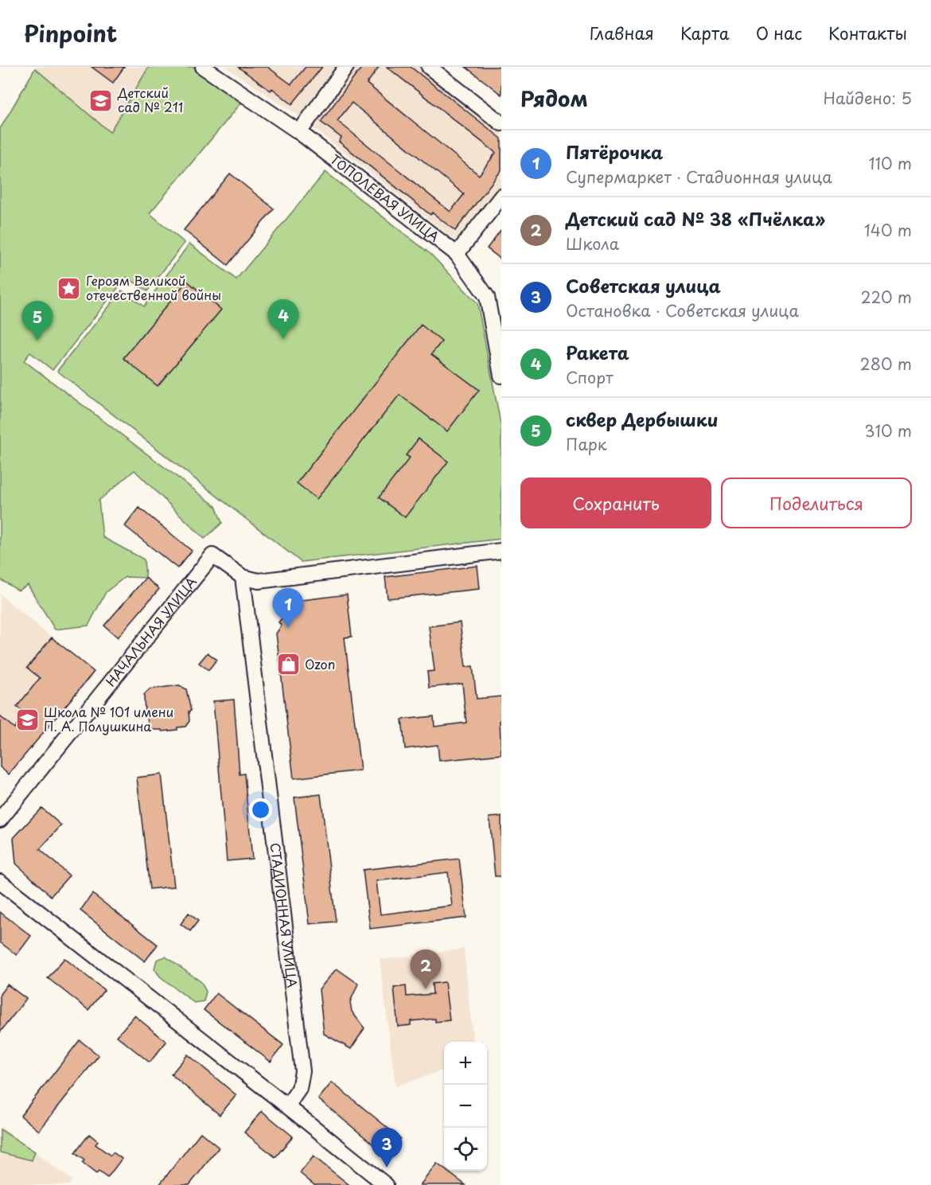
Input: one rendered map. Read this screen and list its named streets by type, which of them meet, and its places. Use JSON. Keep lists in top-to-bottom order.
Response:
{
  "streets": {
    "street": ["ТОПОЛЕВАЯ УЛИЦА", "НАЧАЛЬНАЯ УЛИЦА", "СТАДИОННАЯ УЛИЦА"]
  },
  "crossings": [
    ["НАЧАЛЬНАЯ УЛИЦА", "СТАДИОННАЯ УЛИЦА"]
  ],
  "places": {
    "school or university": ["Детский сад № 211", "Школа № 101 имени П. А. Полушкина"],
    "place": ["Героям Великой отечественной войны"],
    "shop": ["Ozon"]
  },
  "page": {
    "header": "Pinpoint",
    "nav": [
      "Главная",
      "Карта",
      "О нас",
      "Контакты"
    ],
    "heading": ["Рядом", "Найдено: 5"],
    "list": [
      {
        "mark": "1",
        "name": "Пятёрочка",
        "note": "Супермаркет · Стадионная улица",
        "value": "110 m"
      },
      {
        "mark": "2",
        "name": "Детский сад № 38 «Пчёлка»",
        "note": "Школа",
        "value": "140 m"
      },
      {
        "mark": "3",
        "name": "Советская улица",
        "note": "Остановка · Советская улица",
        "value": "220 m"
      },
      {
        "mark": "4",
        "name": "Ракета",
        "note": "Спорт",
        "value": "280 m"
      },
      {
        "mark": "5",
        "name": "сквер Дербышки",
        "note": "Парк",
        "value": "310 m"
      }
    ],
    "pins": [
      "4",
      "5",
      "1",
      "2",
      "3"
    ],
    "buttons": ["Сохранить", "Поделиться"],
    "map_buttons": ["+", "−"]
  }
}
